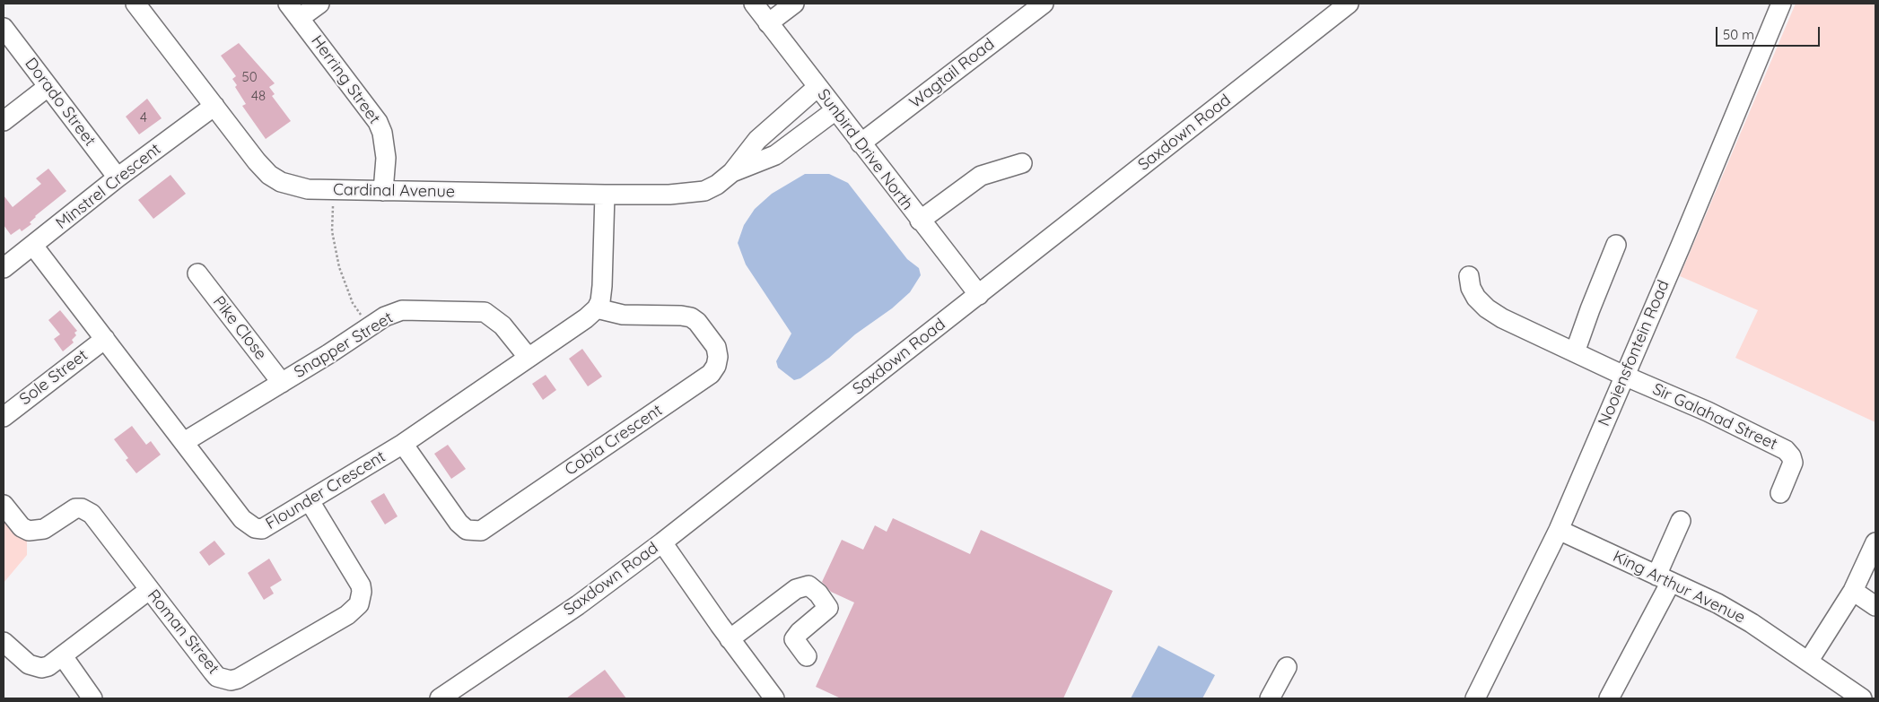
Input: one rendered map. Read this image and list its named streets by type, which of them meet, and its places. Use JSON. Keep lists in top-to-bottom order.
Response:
{
  "streets": {
    "street": [
      "Wagtail Road",
      "Herring Street",
      "Dorado Street",
      "Saxdown Road",
      "Sunbird Drive North",
      "Minstrel Crescent",
      "Cardinal Avenue",
      "Pike Close",
      "Snapper Street",
      "Nooiensfontein Road",
      "Sole Street",
      "Sir Galahad Street",
      "Cobia Crescent",
      "Flounder Crescent",
      "King Arthur Avenue",
      "Roman Street"
    ]
  },
  "crossings": [
    ["Wagtail Road", "Sunbird Drive North"],
    ["Herring Street", "Cardinal Avenue"],
    ["Dorado Street", "Minstrel Crescent"],
    ["Saxdown Road", "Sunbird Drive North"],
    ["Sunbird Drive North", "Cardinal Avenue"],
    ["Minstrel Crescent", "Cardinal Avenue"],
    ["Minstrel Crescent", "Flounder Crescent"],
    ["Pike Close", "Snapper Street"],
    ["Snapper Street", "Flounder Crescent"],
    ["Nooiensfontein Road", "Sir Galahad Street"],
    ["Nooiensfontein Road", "King Arthur Avenue"],
    ["Sole Street", "Flounder Crescent"],
    ["Cobia Crescent", "Flounder Crescent"],
    ["Flounder Crescent", "Roman Street"]
  ],
  "house_numbers": ["50", "48", "4"],
  "scale_bar": "50 m"
}
